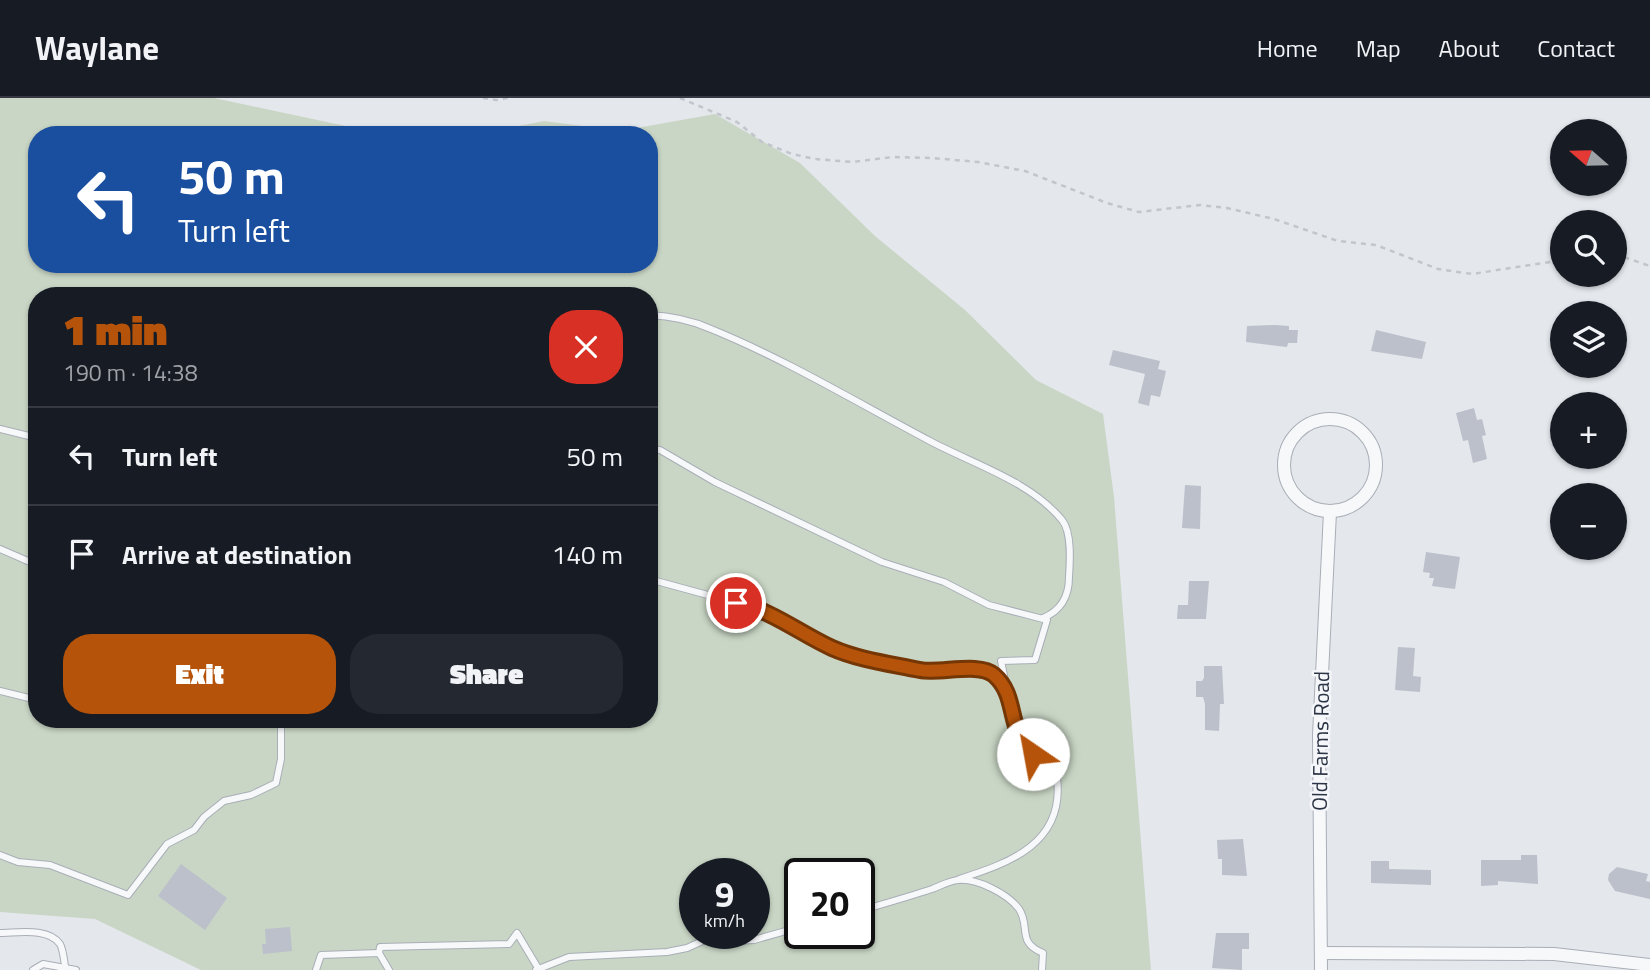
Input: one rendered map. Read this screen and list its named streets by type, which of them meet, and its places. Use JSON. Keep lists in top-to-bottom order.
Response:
{
  "streets": {
    "street": ["Old Farms Road"]
  },
  "north": "left",
  "page": {
    "header": "Waylane",
    "nav": [
      "Home",
      "Map",
      "About",
      "Contact"
    ],
    "map_buttons": ["+", "−"],
    "turn": ["50 m", "Turn left"],
    "heading": ["1 min", "190 m · 14:38"],
    "list": [
      {
        "name": "Turn left",
        "value": "50 m"
      },
      {
        "name": "Arrive at destination",
        "value": "140 m"
      }
    ],
    "buttons": ["Exit", "Share"],
    "speed": "9 km/h",
    "limit": "20"
  }
}
